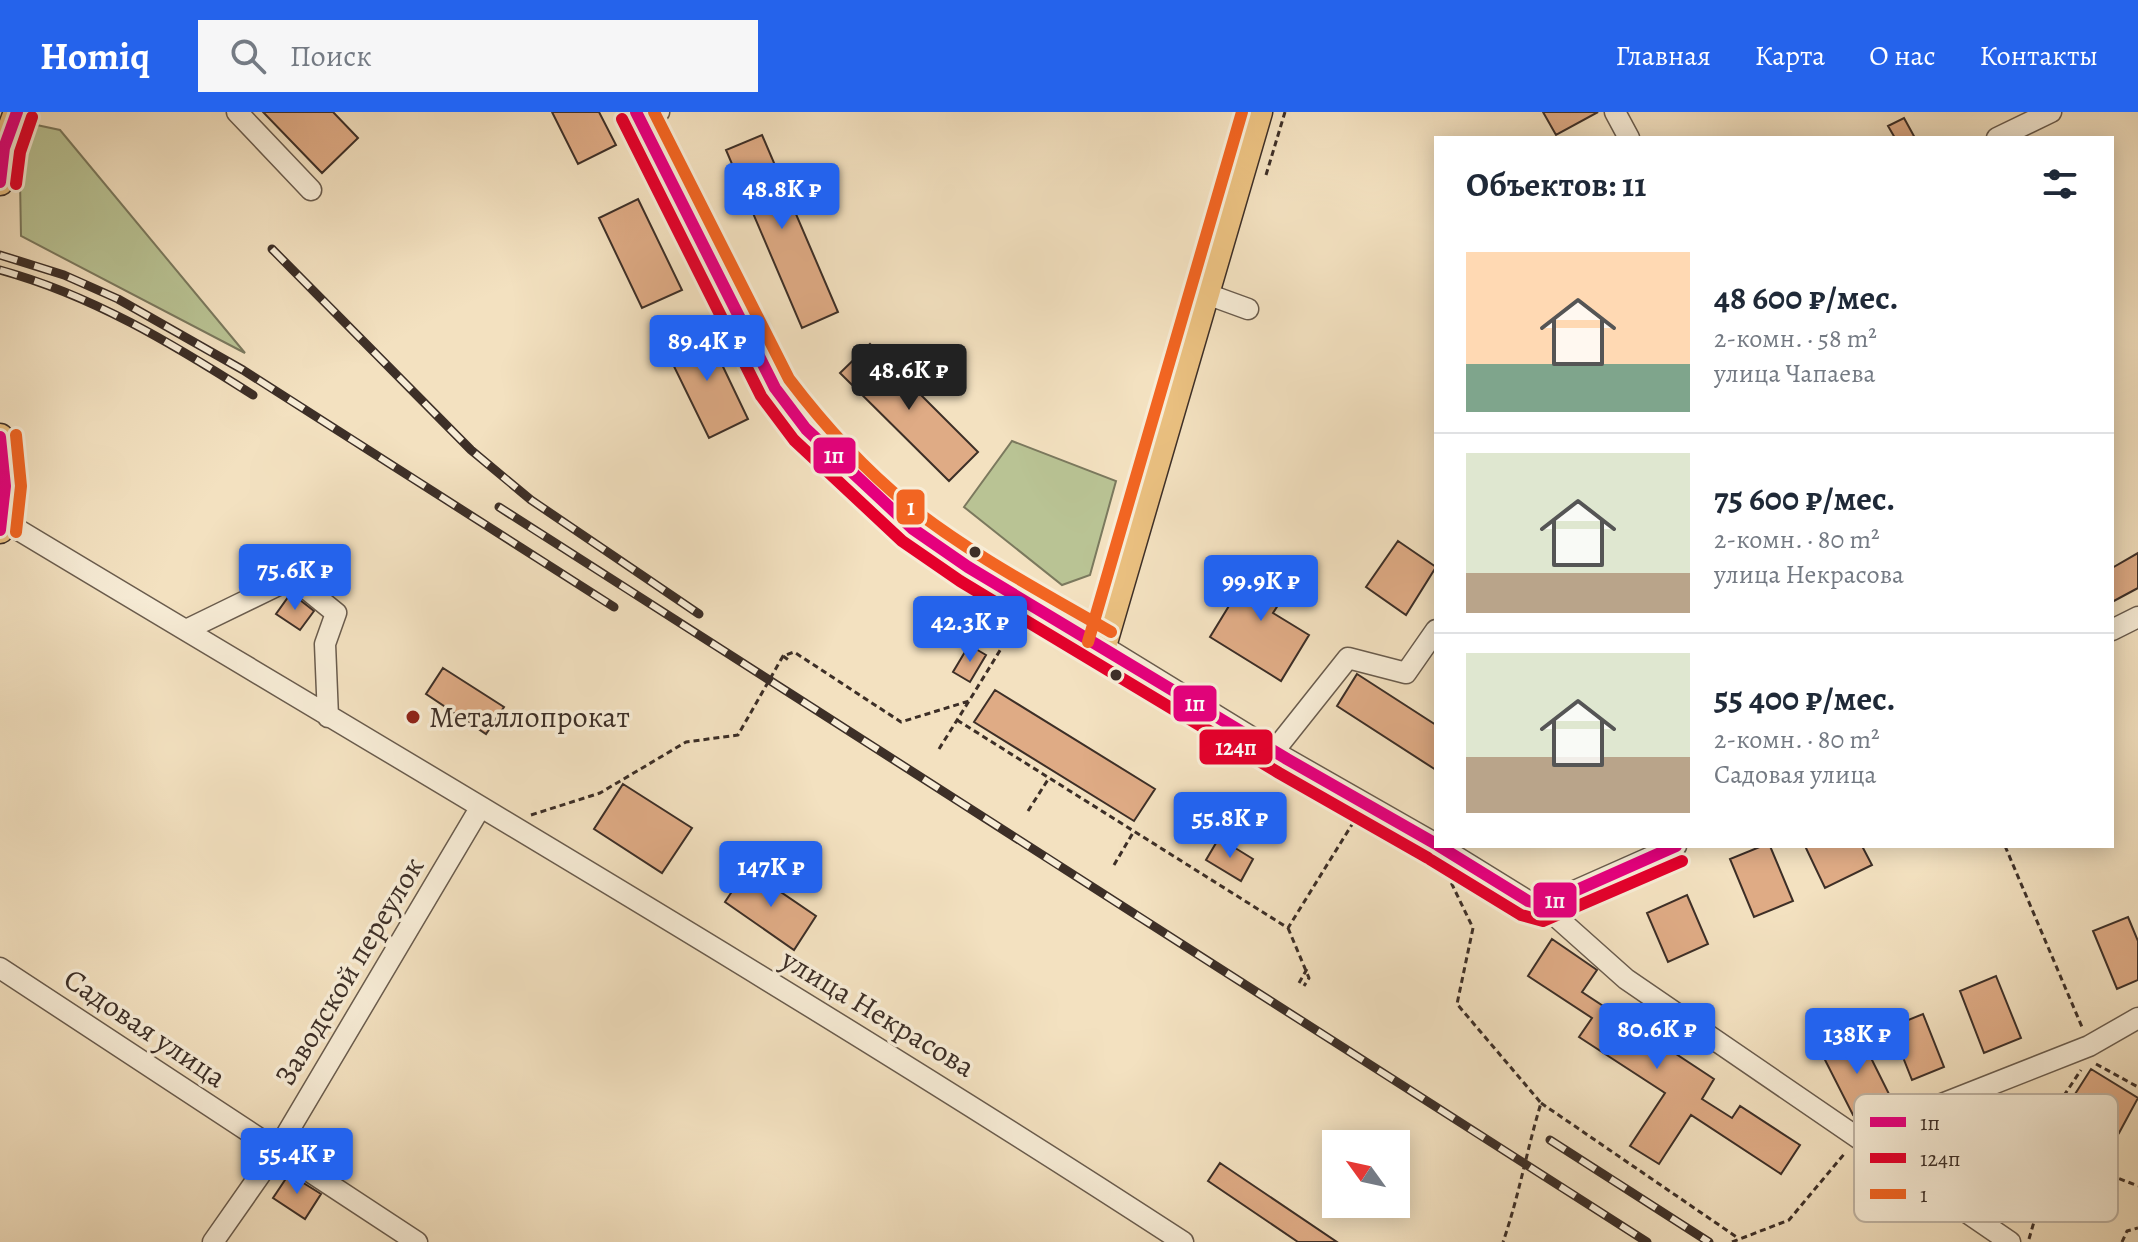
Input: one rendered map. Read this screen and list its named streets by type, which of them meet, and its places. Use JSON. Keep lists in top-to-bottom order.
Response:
{
  "streets": {
    "street": ["Заводской переулок", "улица Некрасова", "Садовая улица"]
  },
  "crossings": [
    ["Заводской переулок", "улица Некрасова"],
    ["Заводской переулок", "Садовая улица"]
  ],
  "places": ["Металлопрокат"],
  "lines": ["transit line 1п", "transit line 1", "transit line 124п"],
  "legend": ["1п", "124п", "1"],
  "north": "top left",
  "page": {
    "header": "Homiq",
    "search": "Поиск",
    "nav": [
      "Главная",
      "Карта",
      "О нас",
      "Контакты"
    ],
    "heading": "Объектов: 11",
    "price": [
      "48.8K ₽",
      "89.4K ₽",
      "48.6K ₽",
      "75.6K ₽",
      "99.9K ₽",
      "42.3K ₽",
      "55.8K ₽",
      "147K ₽",
      "80.6K ₽",
      "138K ₽",
      "55.4K ₽"
    ],
    "list": [
      {
        "name": "48 600 ₽/мес.",
        "note": "2-комн. · 58 m² · улица Чапаева"
      },
      {
        "name": "75 600 ₽/мес.",
        "note": "2-комн. · 80 m² · улица Некрасова"
      },
      {
        "name": "55 400 ₽/мес.",
        "note": "2-комн. · 80 m² · Садовая улица"
      }
    ]
  }
}
